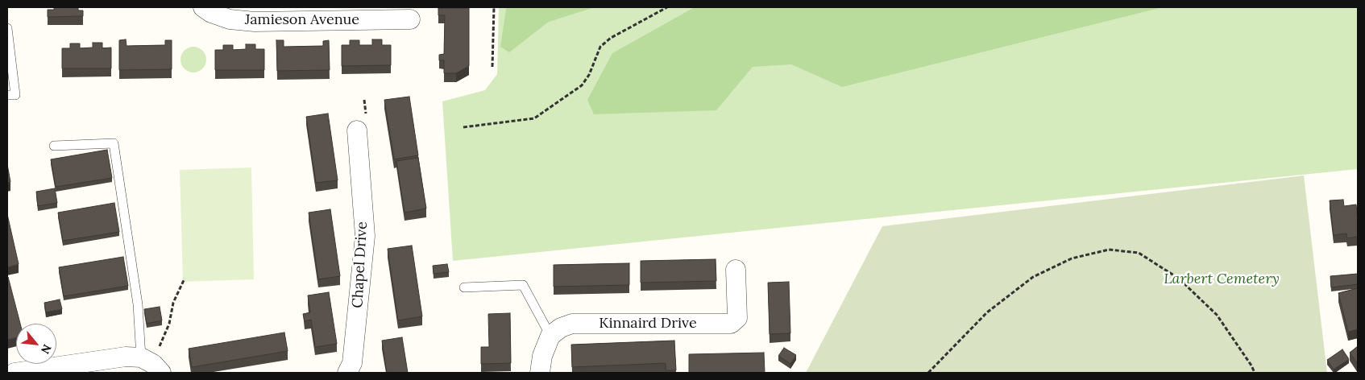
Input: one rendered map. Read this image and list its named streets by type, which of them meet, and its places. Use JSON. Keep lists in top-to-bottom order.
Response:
{
  "streets": {
    "street": ["Jamieson Avenue", "Chapel Drive", "Kinnaird Drive"]
  },
  "parks": ["Larbert Cemetery"],
  "north": "bottom right"
}
